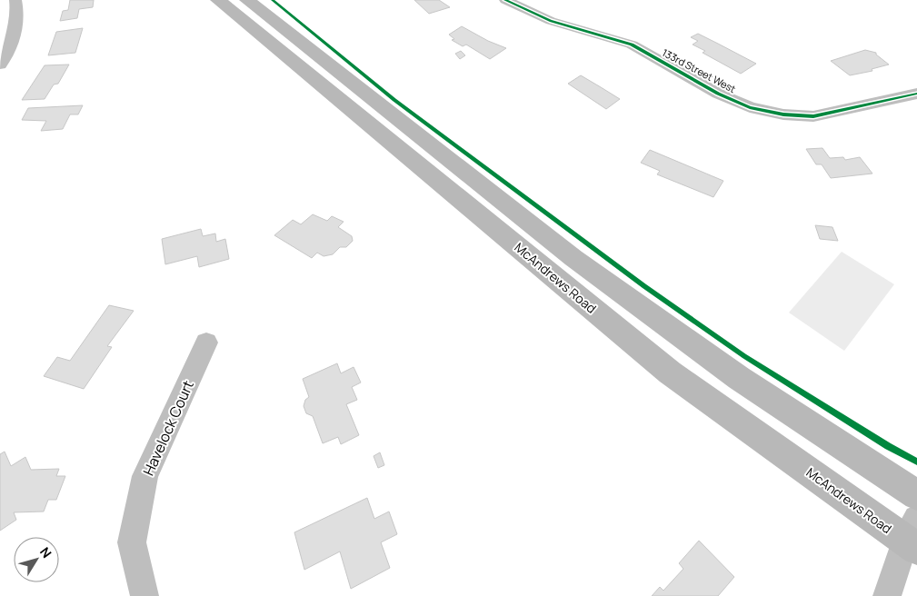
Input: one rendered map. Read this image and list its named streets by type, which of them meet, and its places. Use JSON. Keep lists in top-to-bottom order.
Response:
{
  "streets": {
    "main road": ["McAndrews Road"],
    "street": ["133rd Street West", "Havelock Court"]
  },
  "north": "top right"
}
